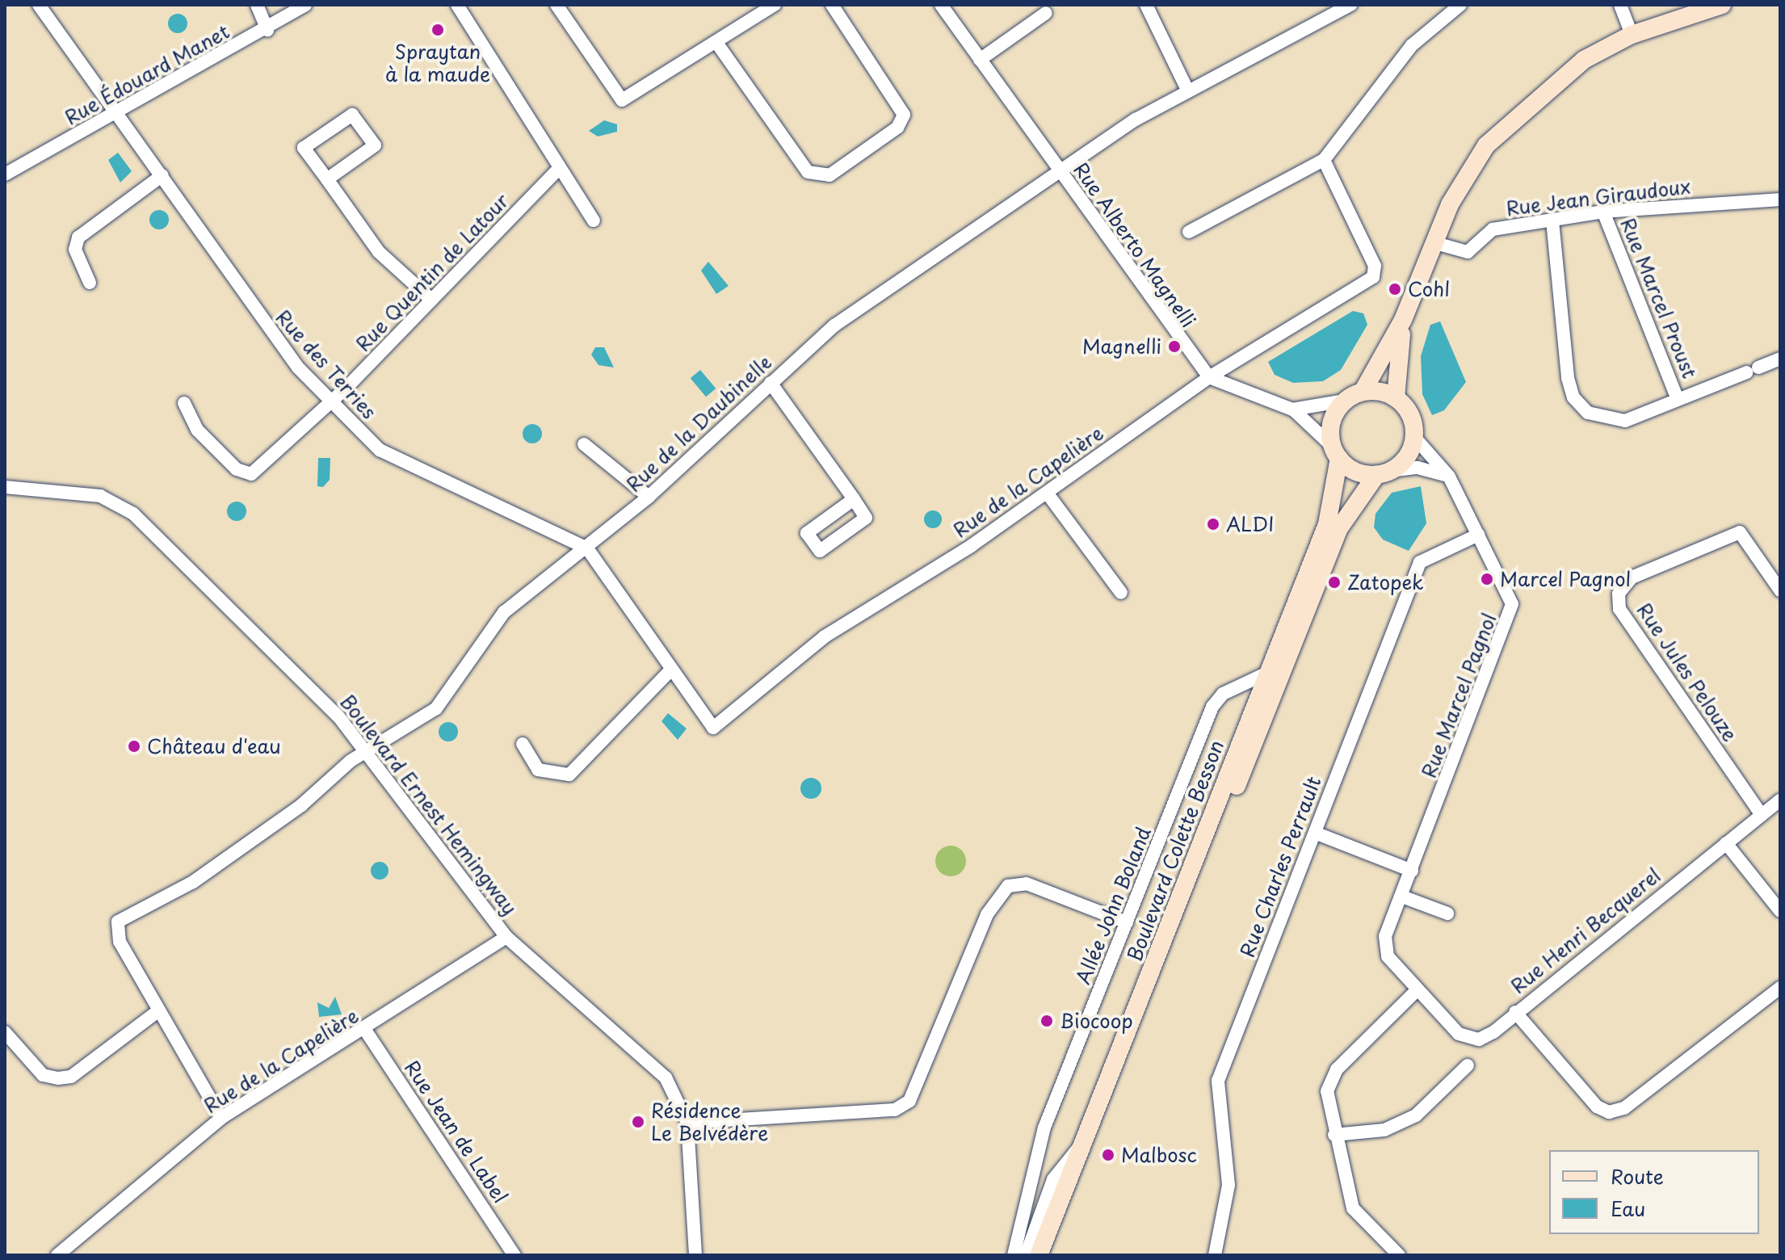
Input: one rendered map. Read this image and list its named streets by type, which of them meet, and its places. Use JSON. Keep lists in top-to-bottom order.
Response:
{
  "streets": {
    "main road": ["Boulevard Colette Besson"],
    "street": [
      "Rue Édouard Manet",
      "Rue Jean Giraudoux",
      "Rue Alberto Magnelli",
      "Rue Quentin de Latour",
      "Rue Marcel Proust",
      "Rue des Terries",
      "Rue de la Daubinelle",
      "Rue de la Capelière",
      "Rue Jules Pelouze",
      "Rue Marcel Pagnol",
      "Boulevard Ernest Hemingway",
      "Rue Charles Perrault",
      "Allée John Boland",
      "Rue Henri Becquerel",
      "Rue Jean de Label"
    ]
  },
  "crossings": [
    ["Rue Édouard Manet", "Rue des Terries"],
    ["Rue Jean Giraudoux", "Rue Marcel Proust"],
    ["Rue Alberto Magnelli", "Rue de la Daubinelle"],
    ["Rue Alberto Magnelli", "Rue de la Capelière"],
    ["Rue Quentin de Latour", "Rue des Terries"],
    ["Rue des Terries", "Rue de la Daubinelle"],
    ["Rue de la Daubinelle", "Boulevard Ernest Hemingway"],
    ["Rue de la Capelière", "Boulevard Ernest Hemingway"],
    ["Rue de la Capelière", "Rue Jean de Label"],
    ["Rue Jules Pelouze", "Rue Henri Becquerel"],
    ["Rue Marcel Pagnol", "Boulevard Colette Besson"],
    ["Rue Marcel Pagnol", "Rue Charles Perrault"],
    ["Rue Marcel Pagnol", "Rue Henri Becquerel"],
    ["Boulevard Colette Besson", "Allée John Boland"]
  ],
  "places": [
    "Spraytan à la maude",
    "Cohl",
    "Magnelli",
    "ALDI",
    "Marcel Pagnol",
    "Zatopek",
    "Château d'eau",
    "Biocoop",
    "Résidence Le Belvédère",
    "Malbosc"
  ],
  "legend": ["Route", "Eau"]
}
